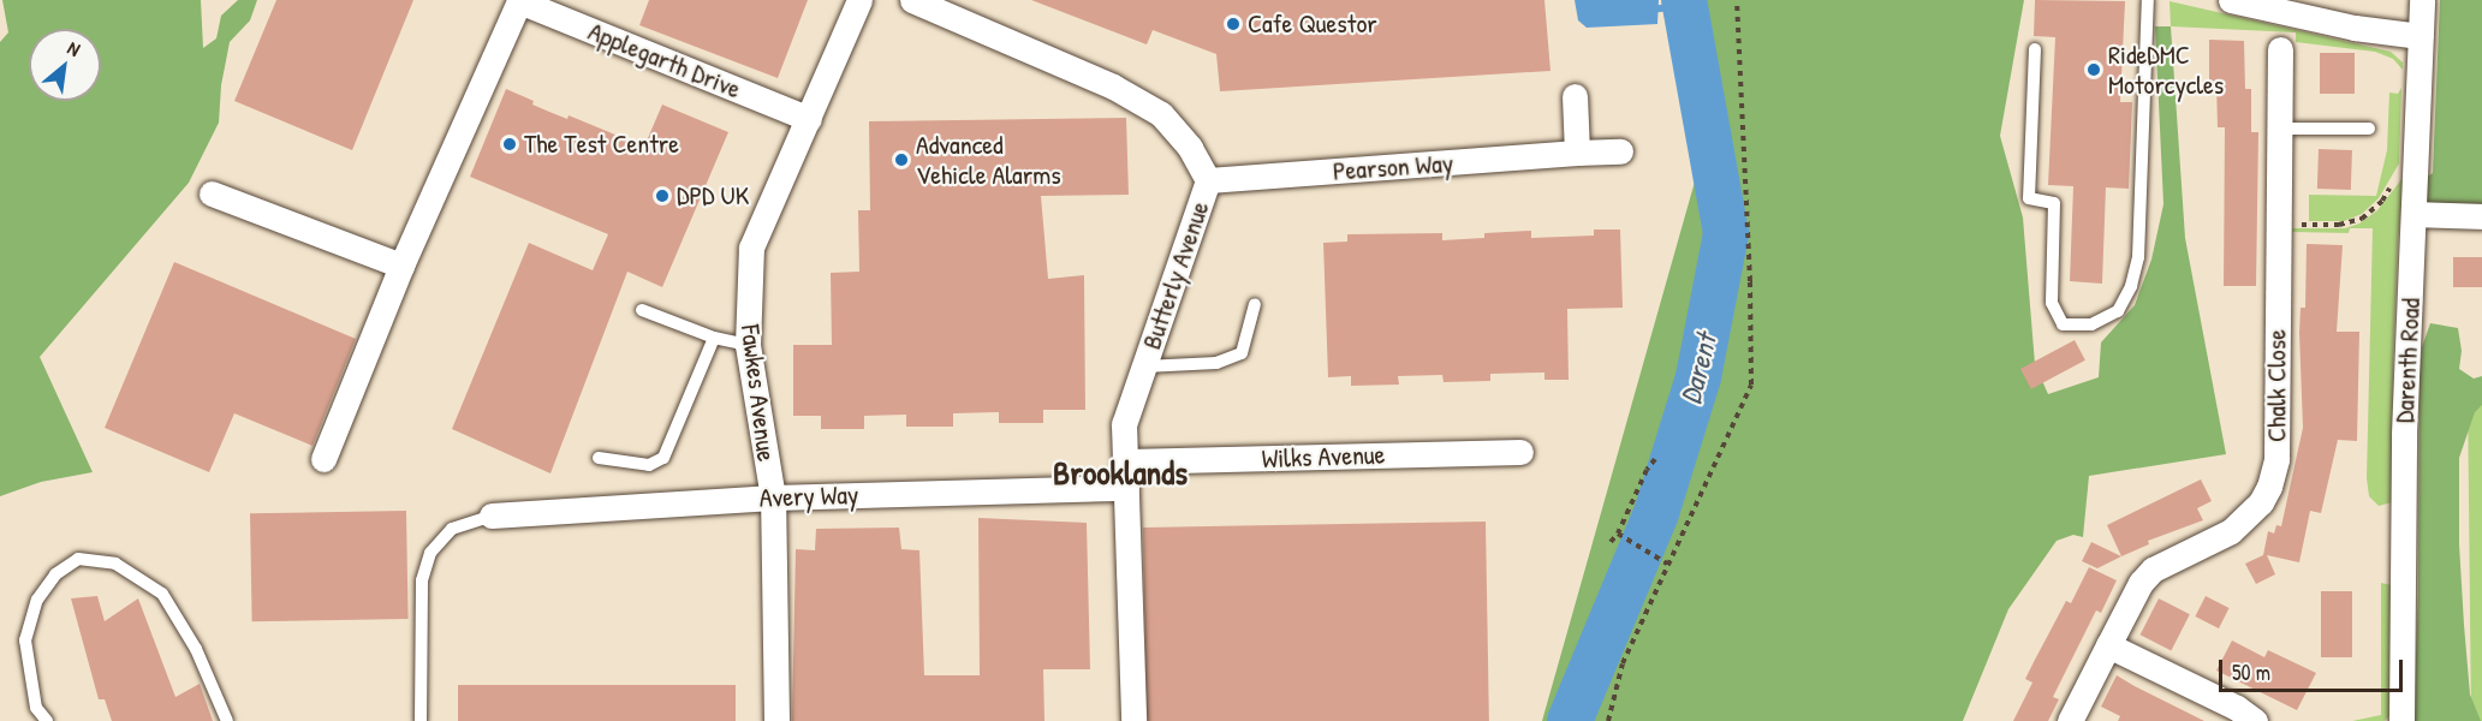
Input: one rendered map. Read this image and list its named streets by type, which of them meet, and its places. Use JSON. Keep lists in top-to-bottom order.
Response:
{
  "streets": {
    "street": [
      "Applegarth Drive",
      "Pearson Way",
      "Butterly Avenue",
      "Darenth Road",
      "Chalk Close",
      "Fawkes Avenue",
      "Wilks Avenue",
      "Avery Way"
    ]
  },
  "crossings": [
    ["Applegarth Drive", "Fawkes Avenue"],
    ["Pearson Way", "Butterly Avenue"],
    ["Butterly Avenue", "Wilks Avenue"],
    ["Butterly Avenue", "Avery Way"],
    ["Fawkes Avenue", "Avery Way"]
  ],
  "districts": ["Brooklands"],
  "water": ["Darent"],
  "places": [
    "Cafe Questor",
    "RideDMC Motorcycles",
    "The Test Centre",
    "Advanced Vehicle Alarms",
    "DPD UK"
  ],
  "scale_bar": "50 m",
  "north": "top right"
}
